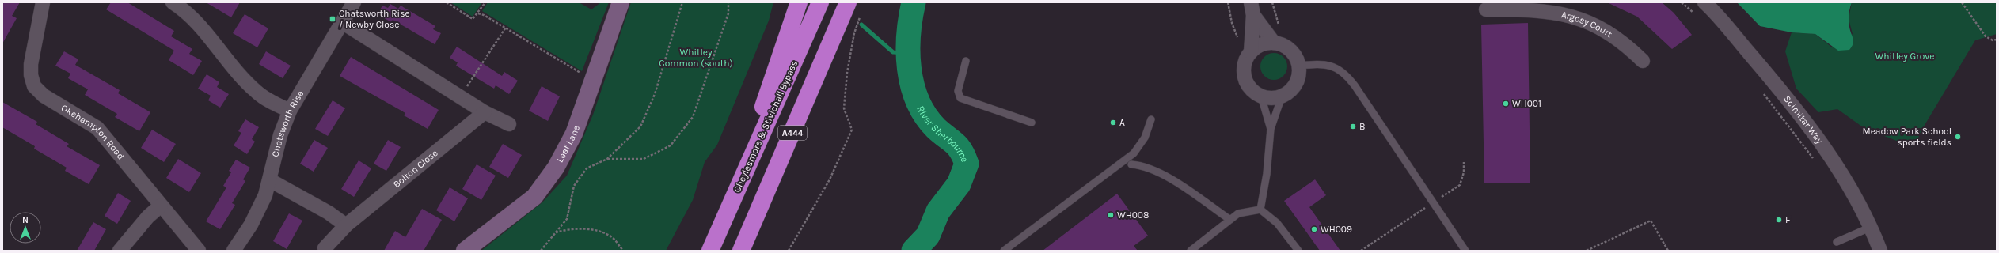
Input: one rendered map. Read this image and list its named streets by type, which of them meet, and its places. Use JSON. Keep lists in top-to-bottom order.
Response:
{
  "streets": {
    "highway": ["Cheylesmore & Stivichall Bypass", "A444"],
    "street": [
      "Argosy Court",
      "Scimitar Way",
      "Chatsworth Rise",
      "Okehampton Road",
      "Leaf Lane",
      "Bolton Close"
    ]
  },
  "water": ["River Sherbourne"],
  "parks": ["Whitley Common (south)", "Whitley Grove"],
  "places": {
    "transit": ["Chatsworth Rise / Newby Close"],
    "other": [
      "WH001",
      "A",
      "B",
      "Meadow Park School sports fields",
      "WH008",
      "F",
      "WH009"
    ]
  },
  "north": "top"
}
